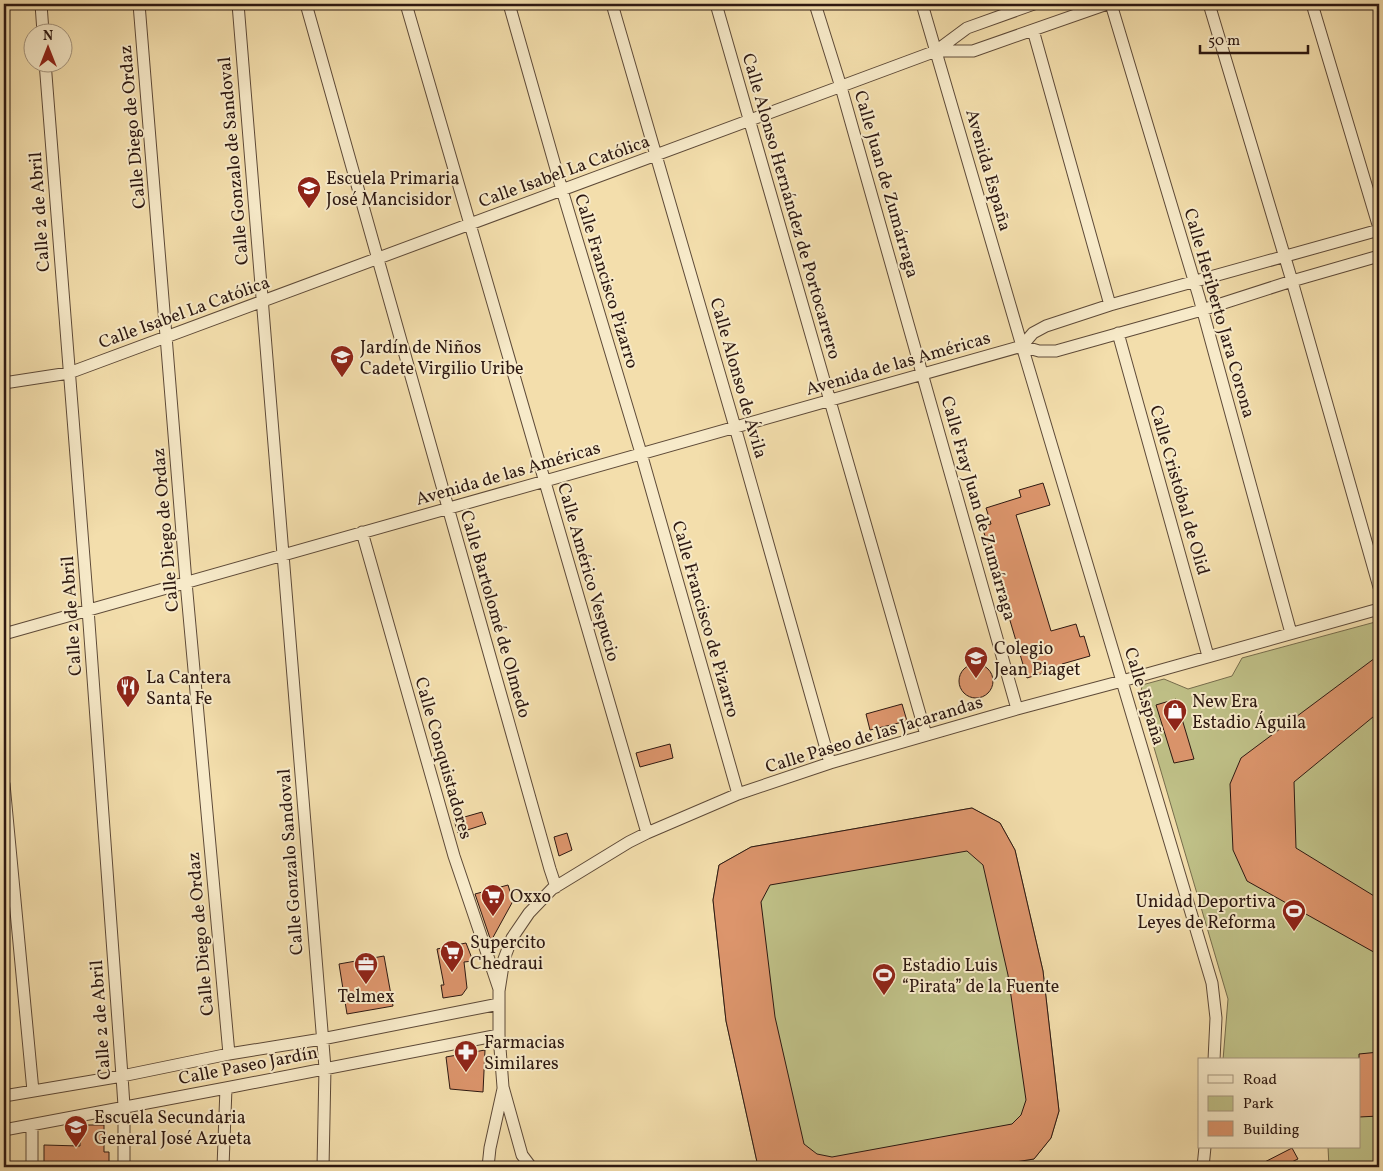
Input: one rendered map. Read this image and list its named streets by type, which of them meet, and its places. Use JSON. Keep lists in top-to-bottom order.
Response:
{
  "streets": {
    "street": [
      "Calle Diego de Ordaz",
      "Calle Gonzalo de Sandoval",
      "Avenida España",
      "Calle Isabel La Católica",
      "Calle Juan de Zumárraga",
      "Calle Alonso Hernández de Portocarrero",
      "Calle 2 de Abril",
      "Calle Francisco Pizarro",
      "Calle Heriberto Jara Corona",
      "Avenida de las Américas",
      "Calle Alonso de Ávila",
      "Calle Cristóbal de Olid",
      "Calle Fray Juan de Zumárraga",
      "Calle Américo Vespucio",
      "Calle Bartolomé de Olmedo",
      "Calle Francisco de Pizarro",
      "Calle España",
      "Calle Paseo de las Jacarandas",
      "Calle Conquistadores",
      "Calle Gonzalo Sandoval",
      "Calle Paseo Jardín"
    ]
  },
  "crossings": [
    ["Calle Diego de Ordaz", "Calle Isabel La Católica"],
    ["Calle Diego de Ordaz", "Avenida de las Américas"],
    ["Calle Diego de Ordaz", "Calle Paseo Jardín"],
    ["Calle Gonzalo de Sandoval", "Calle Isabel La Católica"],
    ["Calle Gonzalo de Sandoval", "Avenida de las Américas"],
    ["Calle Gonzalo de Sandoval", "Calle Gonzalo Sandoval"],
    ["Avenida España", "Calle Isabel La Católica"],
    ["Avenida España", "Avenida de las Américas"],
    ["Avenida España", "Calle España"],
    ["Calle Isabel La Católica", "Calle Juan de Zumárraga"],
    ["Calle Isabel La Católica", "Calle Alonso Hernández de Portocarrero"],
    ["Calle Isabel La Católica", "Calle 2 de Abril"],
    ["Calle Isabel La Católica", "Calle Francisco Pizarro"],
    ["Calle Isabel La Católica", "Calle Alonso de Ávila"],
    ["Calle Isabel La Católica", "Calle Américo Vespucio"],
    ["Calle Isabel La Católica", "Calle Bartolomé de Olmedo"],
    ["Calle Juan de Zumárraga", "Avenida de las Américas"],
    ["Calle Juan de Zumárraga", "Calle Fray Juan de Zumárraga"],
    ["Calle Alonso Hernández de Portocarrero", "Avenida de las Américas"],
    ["Calle Alonso Hernández de Portocarrero", "Calle Paseo de las Jacarandas"],
    ["Calle 2 de Abril", "Avenida de las Américas"],
    ["Calle 2 de Abril", "Calle Paseo Jardín"],
    ["Calle Francisco Pizarro", "Avenida de las Américas"],
    ["Calle Francisco Pizarro", "Calle Francisco de Pizarro"],
    ["Calle Heriberto Jara Corona", "Avenida de las Américas"],
    ["Calle Heriberto Jara Corona", "Calle Paseo de las Jacarandas"],
    ["Avenida de las Américas", "Calle Alonso de Ávila"],
    ["Avenida de las Américas", "Calle Cristóbal de Olid"],
    ["Avenida de las Américas", "Calle Fray Juan de Zumárraga"],
    ["Avenida de las Américas", "Calle Américo Vespucio"],
    ["Avenida de las Américas", "Calle Bartolomé de Olmedo"],
    ["Avenida de las Américas", "Calle Francisco de Pizarro"],
    ["Avenida de las Américas", "Calle España"],
    ["Avenida de las Américas", "Calle Conquistadores"],
    ["Avenida de las Américas", "Calle Gonzalo Sandoval"],
    ["Calle Alonso de Ávila", "Calle Paseo de las Jacarandas"],
    ["Calle Cristóbal de Olid", "Calle Paseo de las Jacarandas"],
    ["Calle Fray Juan de Zumárraga", "Calle Paseo de las Jacarandas"],
    ["Calle Américo Vespucio", "Calle Paseo de las Jacarandas"],
    ["Calle Bartolomé de Olmedo", "Calle Paseo de las Jacarandas"],
    ["Calle Francisco de Pizarro", "Calle Paseo de las Jacarandas"],
    ["Calle España", "Calle Paseo de las Jacarandas"],
    ["Calle Paseo de las Jacarandas", "Calle Conquistadores"],
    ["Calle Paseo de las Jacarandas", "Calle Paseo Jardín"],
    ["Calle Gonzalo Sandoval", "Calle Paseo Jardín"]
  ],
  "places": {
    "school or university": [
      "Escuela Primaria José Mancisidor",
      "Jardín de Niños Cadete Virgilio Uribe",
      "Colegio Jean Piaget",
      "Escuela Secundaria General José Azueta"
    ],
    "restaurant": ["La Cantera Santa Fe"],
    "shop": ["New Era Estadio Águila"],
    "supermarket": ["Oxxo", "Supercito Chedraui"],
    "sports": ["Unidad Deportiva Leyes de Reforma", "Estadio Luis “Pirata” de la Fuente"],
    "office": ["Telmex"],
    "pharmacy": ["Farmacias Similares"]
  },
  "legend": ["Road", "Park", "Building"],
  "scale_bar": "50 m",
  "north": "top"
}
